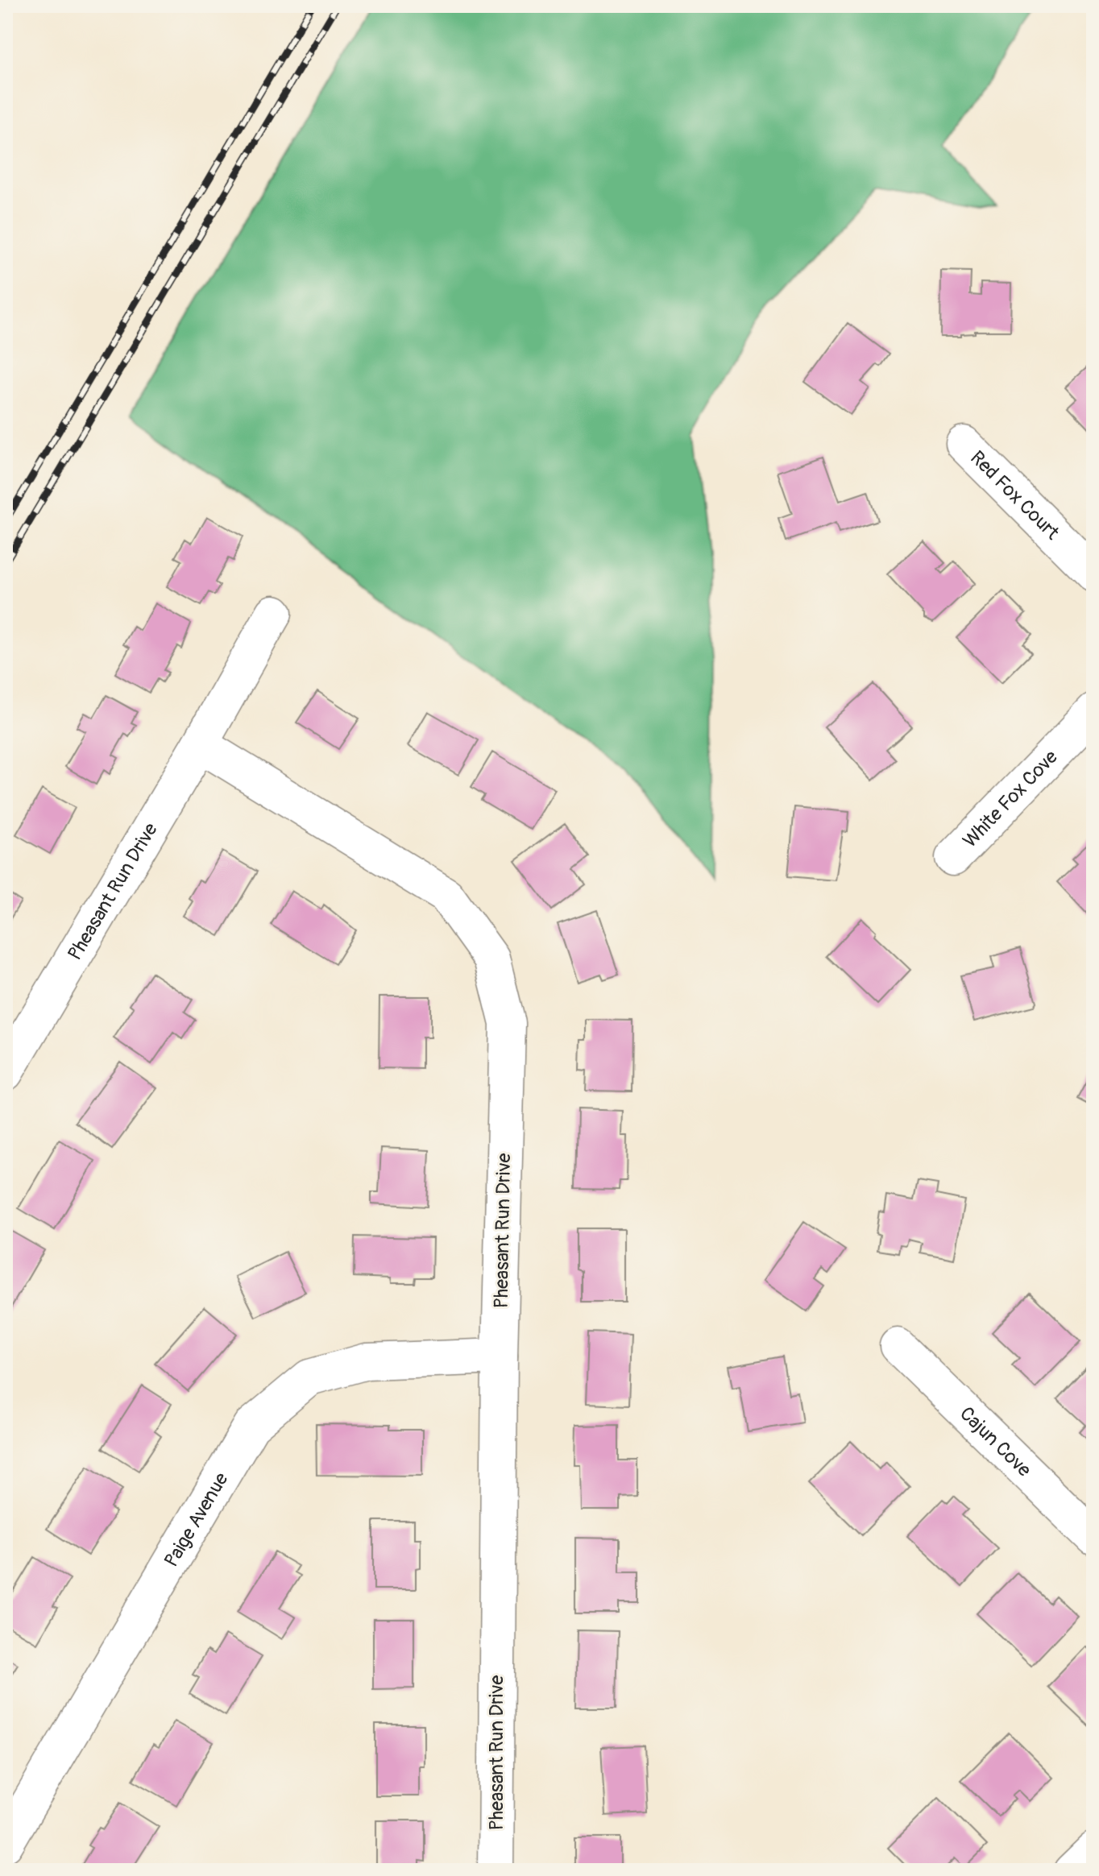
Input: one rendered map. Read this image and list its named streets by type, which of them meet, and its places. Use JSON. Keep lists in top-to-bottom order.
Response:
{
  "streets": {
    "street": [
      "Red Fox Court",
      "White Fox Cove",
      "Pheasant Run Drive",
      "Cajun Cove",
      "Paige Avenue"
    ]
  },
  "crossings": [
    ["Pheasant Run Drive", "Paige Avenue"]
  ]
}
